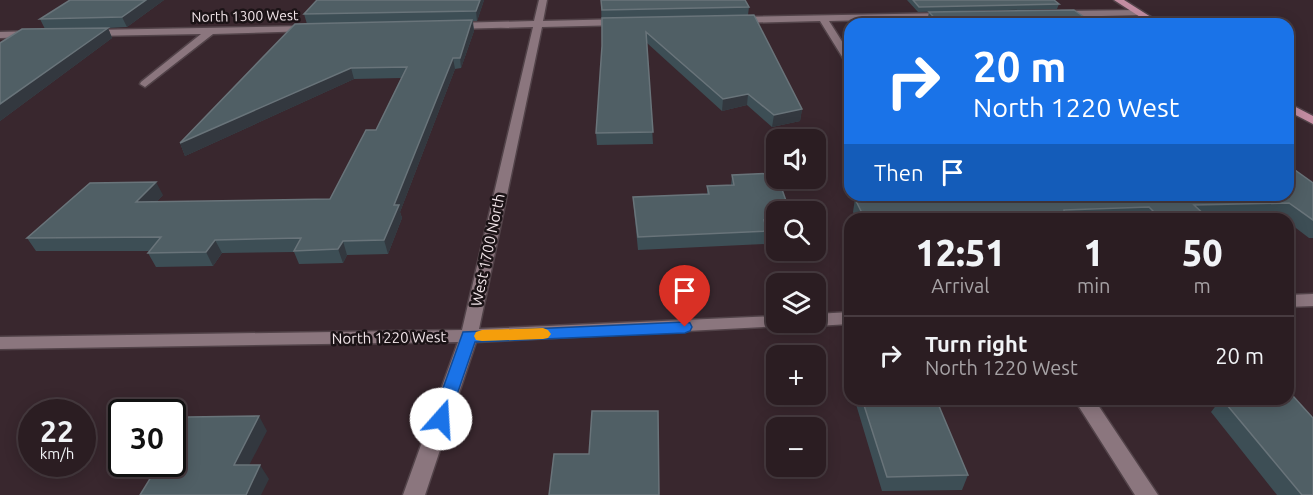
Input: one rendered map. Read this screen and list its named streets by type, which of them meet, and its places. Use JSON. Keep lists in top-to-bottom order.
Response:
{
  "streets": {
    "street": ["North 1300 West", "West 1700 North", "North 1220 West"]
  },
  "crossings": [
    ["West 1700 North", "North 1220 West"]
  ],
  "page": {
    "turn": ["20 m", "North 1220 West"],
    "map_buttons": ["+", "−"],
    "then": "Then",
    "eta": [
      "12:51",
      "Arrival",
      "1",
      "min",
      "50",
      "m"
    ],
    "list": [
      {
        "name": "Turn right",
        "note": "North 1220 West",
        "value": "20 m"
      }
    ],
    "speed": "22 km/h",
    "limit": "30"
  }
}
